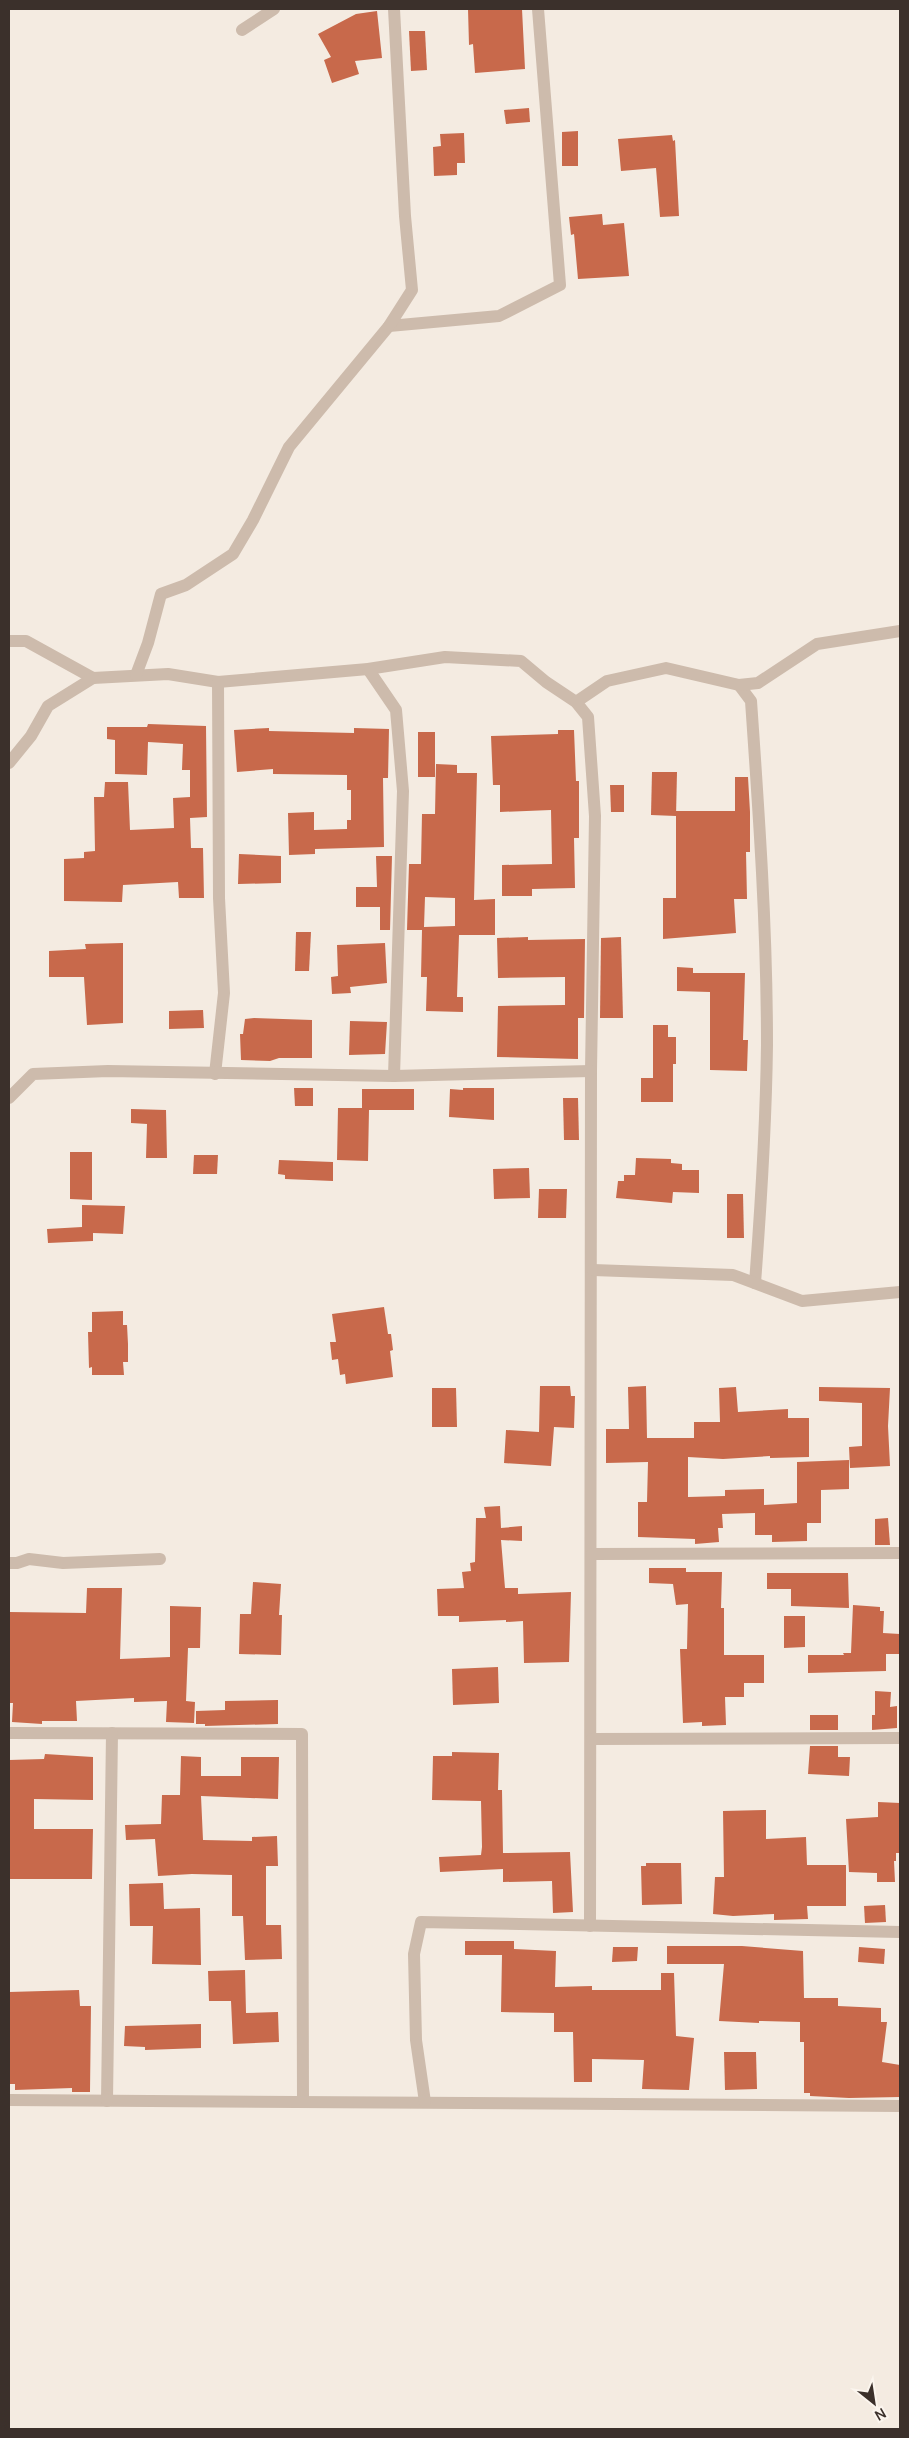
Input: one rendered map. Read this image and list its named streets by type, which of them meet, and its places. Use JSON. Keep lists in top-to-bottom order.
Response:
{
  "north": "bottom right"
}
